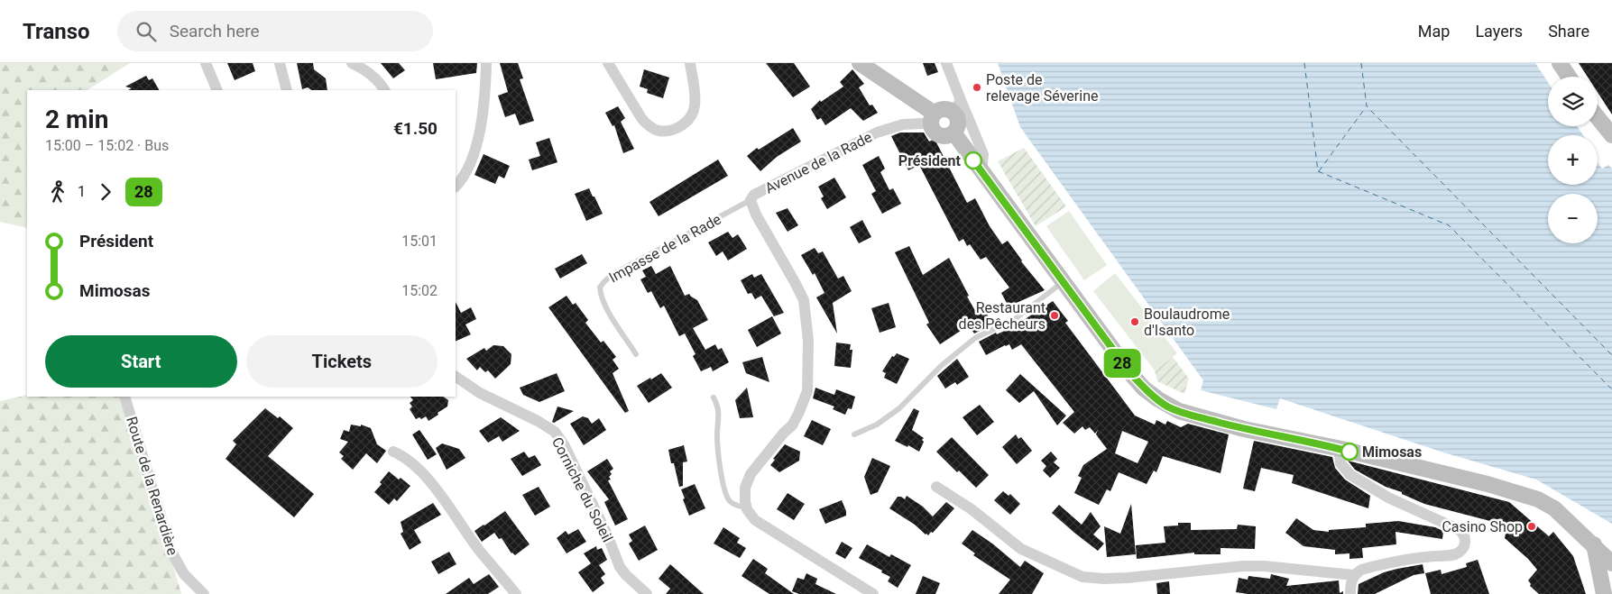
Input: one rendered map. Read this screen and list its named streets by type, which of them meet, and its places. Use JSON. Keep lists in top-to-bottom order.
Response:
{
  "streets": {
    "street": ["Avenue de la Rade", "Route de la Renardière", "Corniche du Soleil"],
    "lane": ["Impasse de la Rade"]
  },
  "crossings": [
    ["Avenue de la Rade", "Impasse de la Rade"]
  ],
  "places": [
    "Poste de relevage Séverine",
    "Président",
    "Restaurant des Pêcheurs",
    "Boulaudrome d'Isanto",
    "Mimosas",
    "Casino Shop"
  ],
  "lines": ["bus line 28"],
  "page": {
    "header": "Transo",
    "search": "Search here",
    "nav": ["Map", "Layers", "Share"],
    "on_map": "28",
    "map_buttons": ["+", "−"],
    "heading": ["2 min", "15:00 – 15:02 · Bus", "€1.50"],
    "legs": ["1", "28"],
    "list": [
      {
        "name": "Président",
        "value": "15:01"
      },
      {
        "name": "Mimosas",
        "value": "15:02"
      }
    ],
    "buttons": ["Start", "Tickets"]
  }
}
